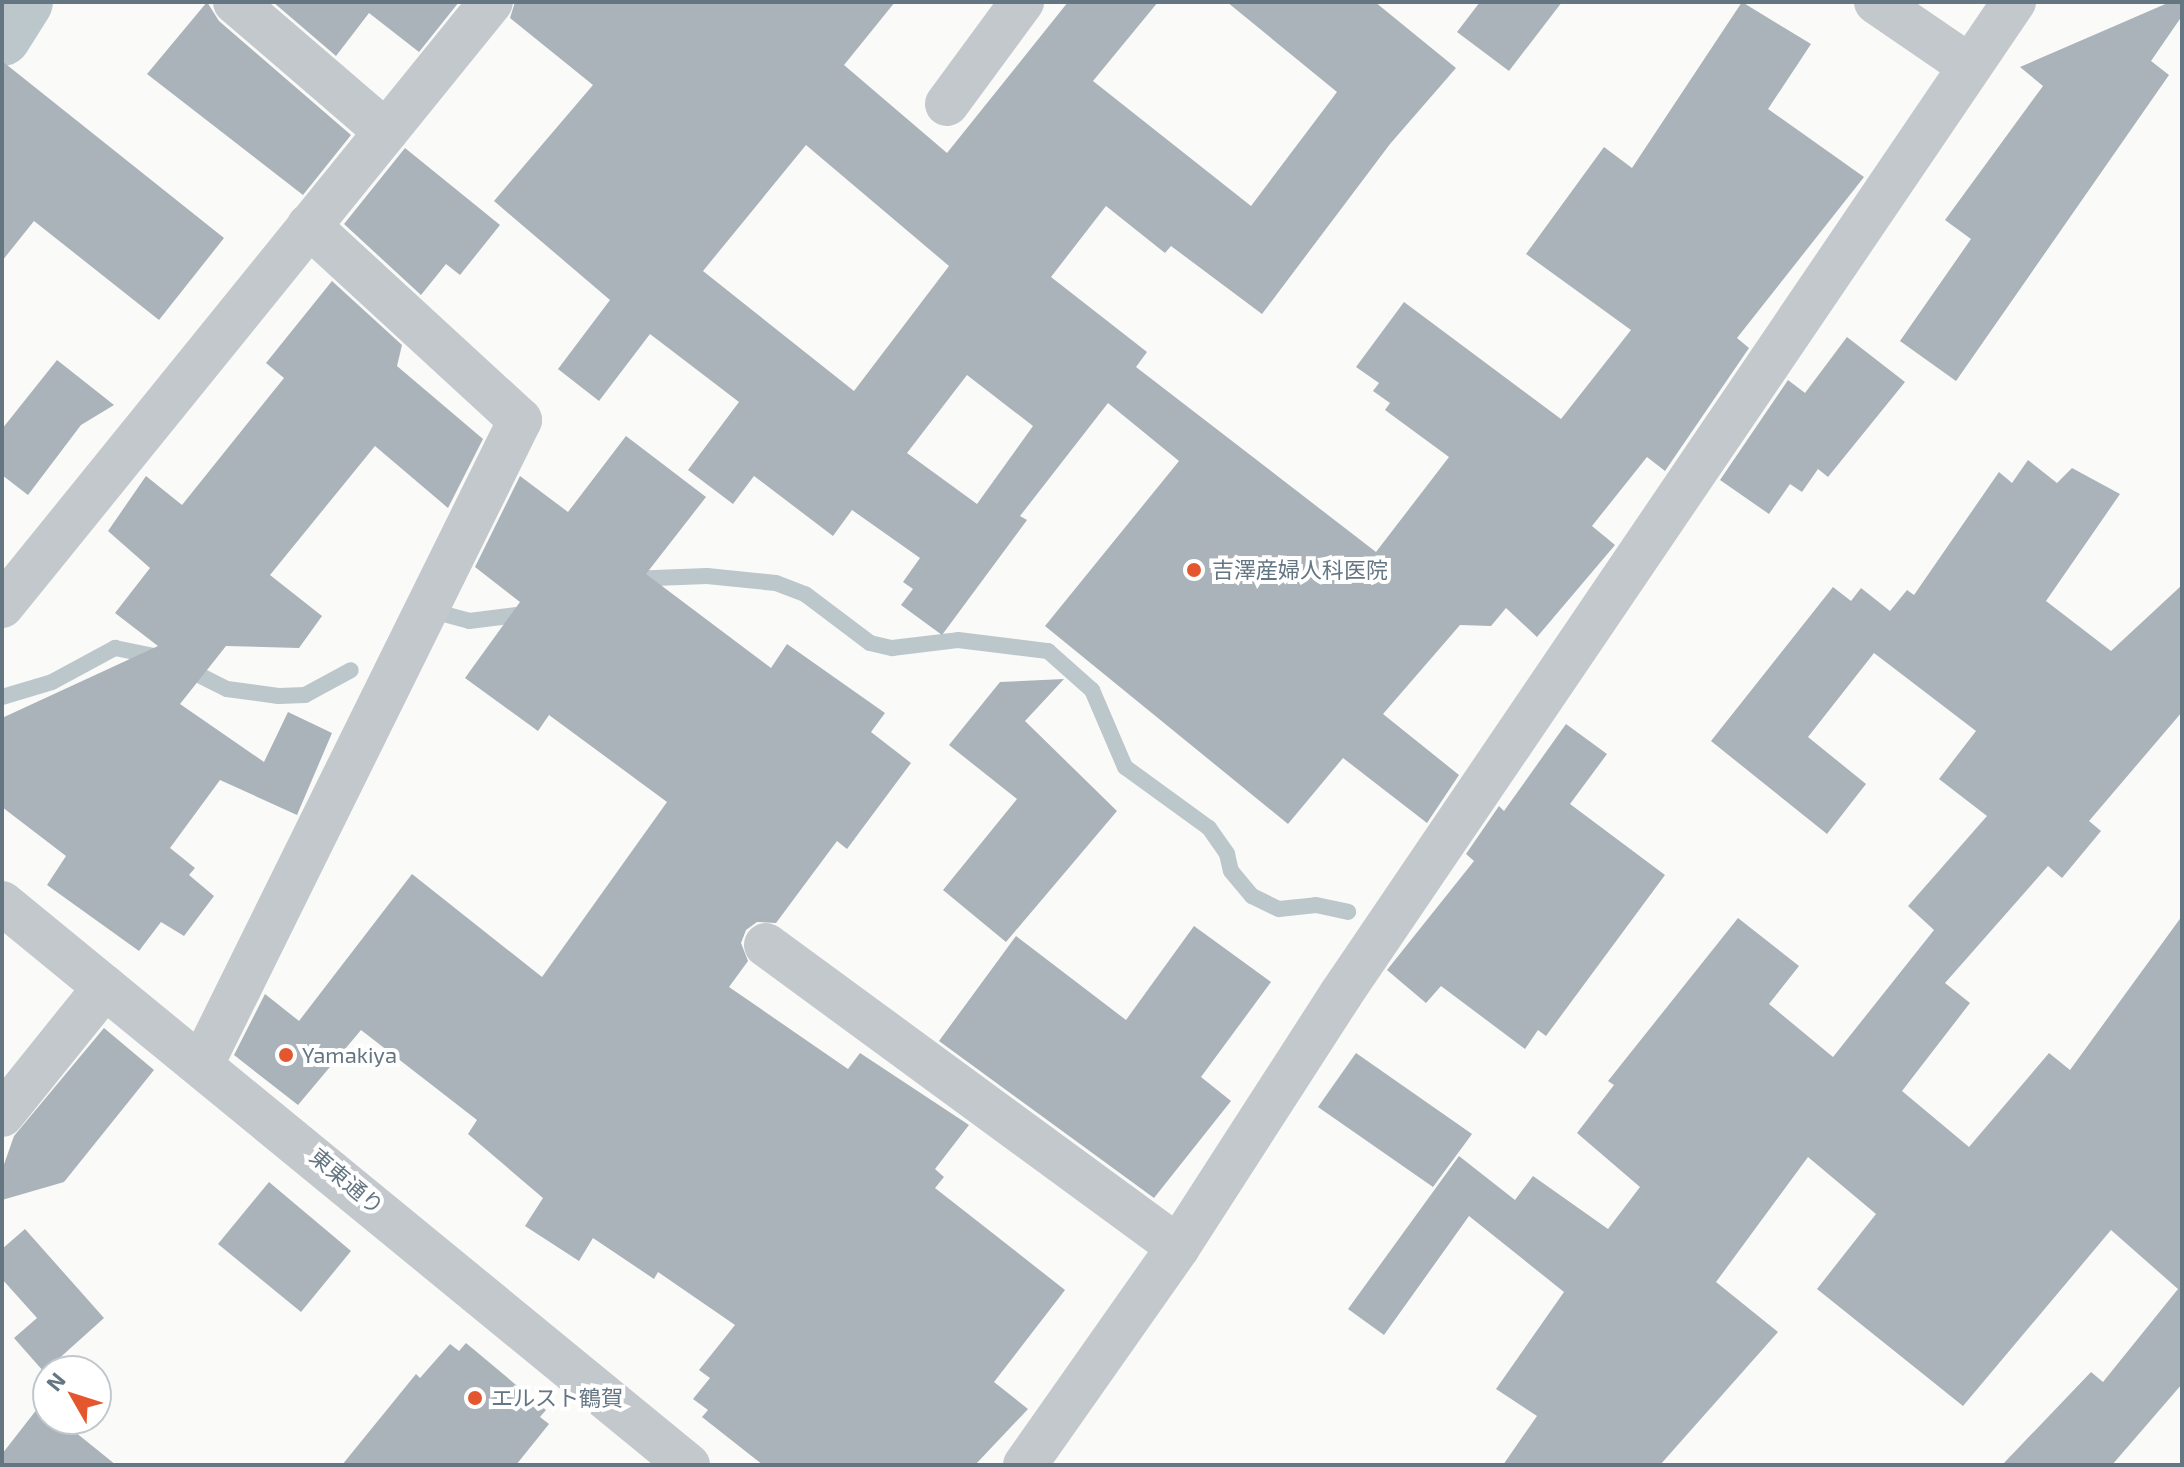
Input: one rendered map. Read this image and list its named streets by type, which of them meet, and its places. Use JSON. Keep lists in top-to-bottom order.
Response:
{
  "streets": {
    "street": ["東東通り"]
  },
  "places": ["吉澤産婦人科医院", "Yamakiya", "エルスト鶴賀"],
  "north": "top left"
}
